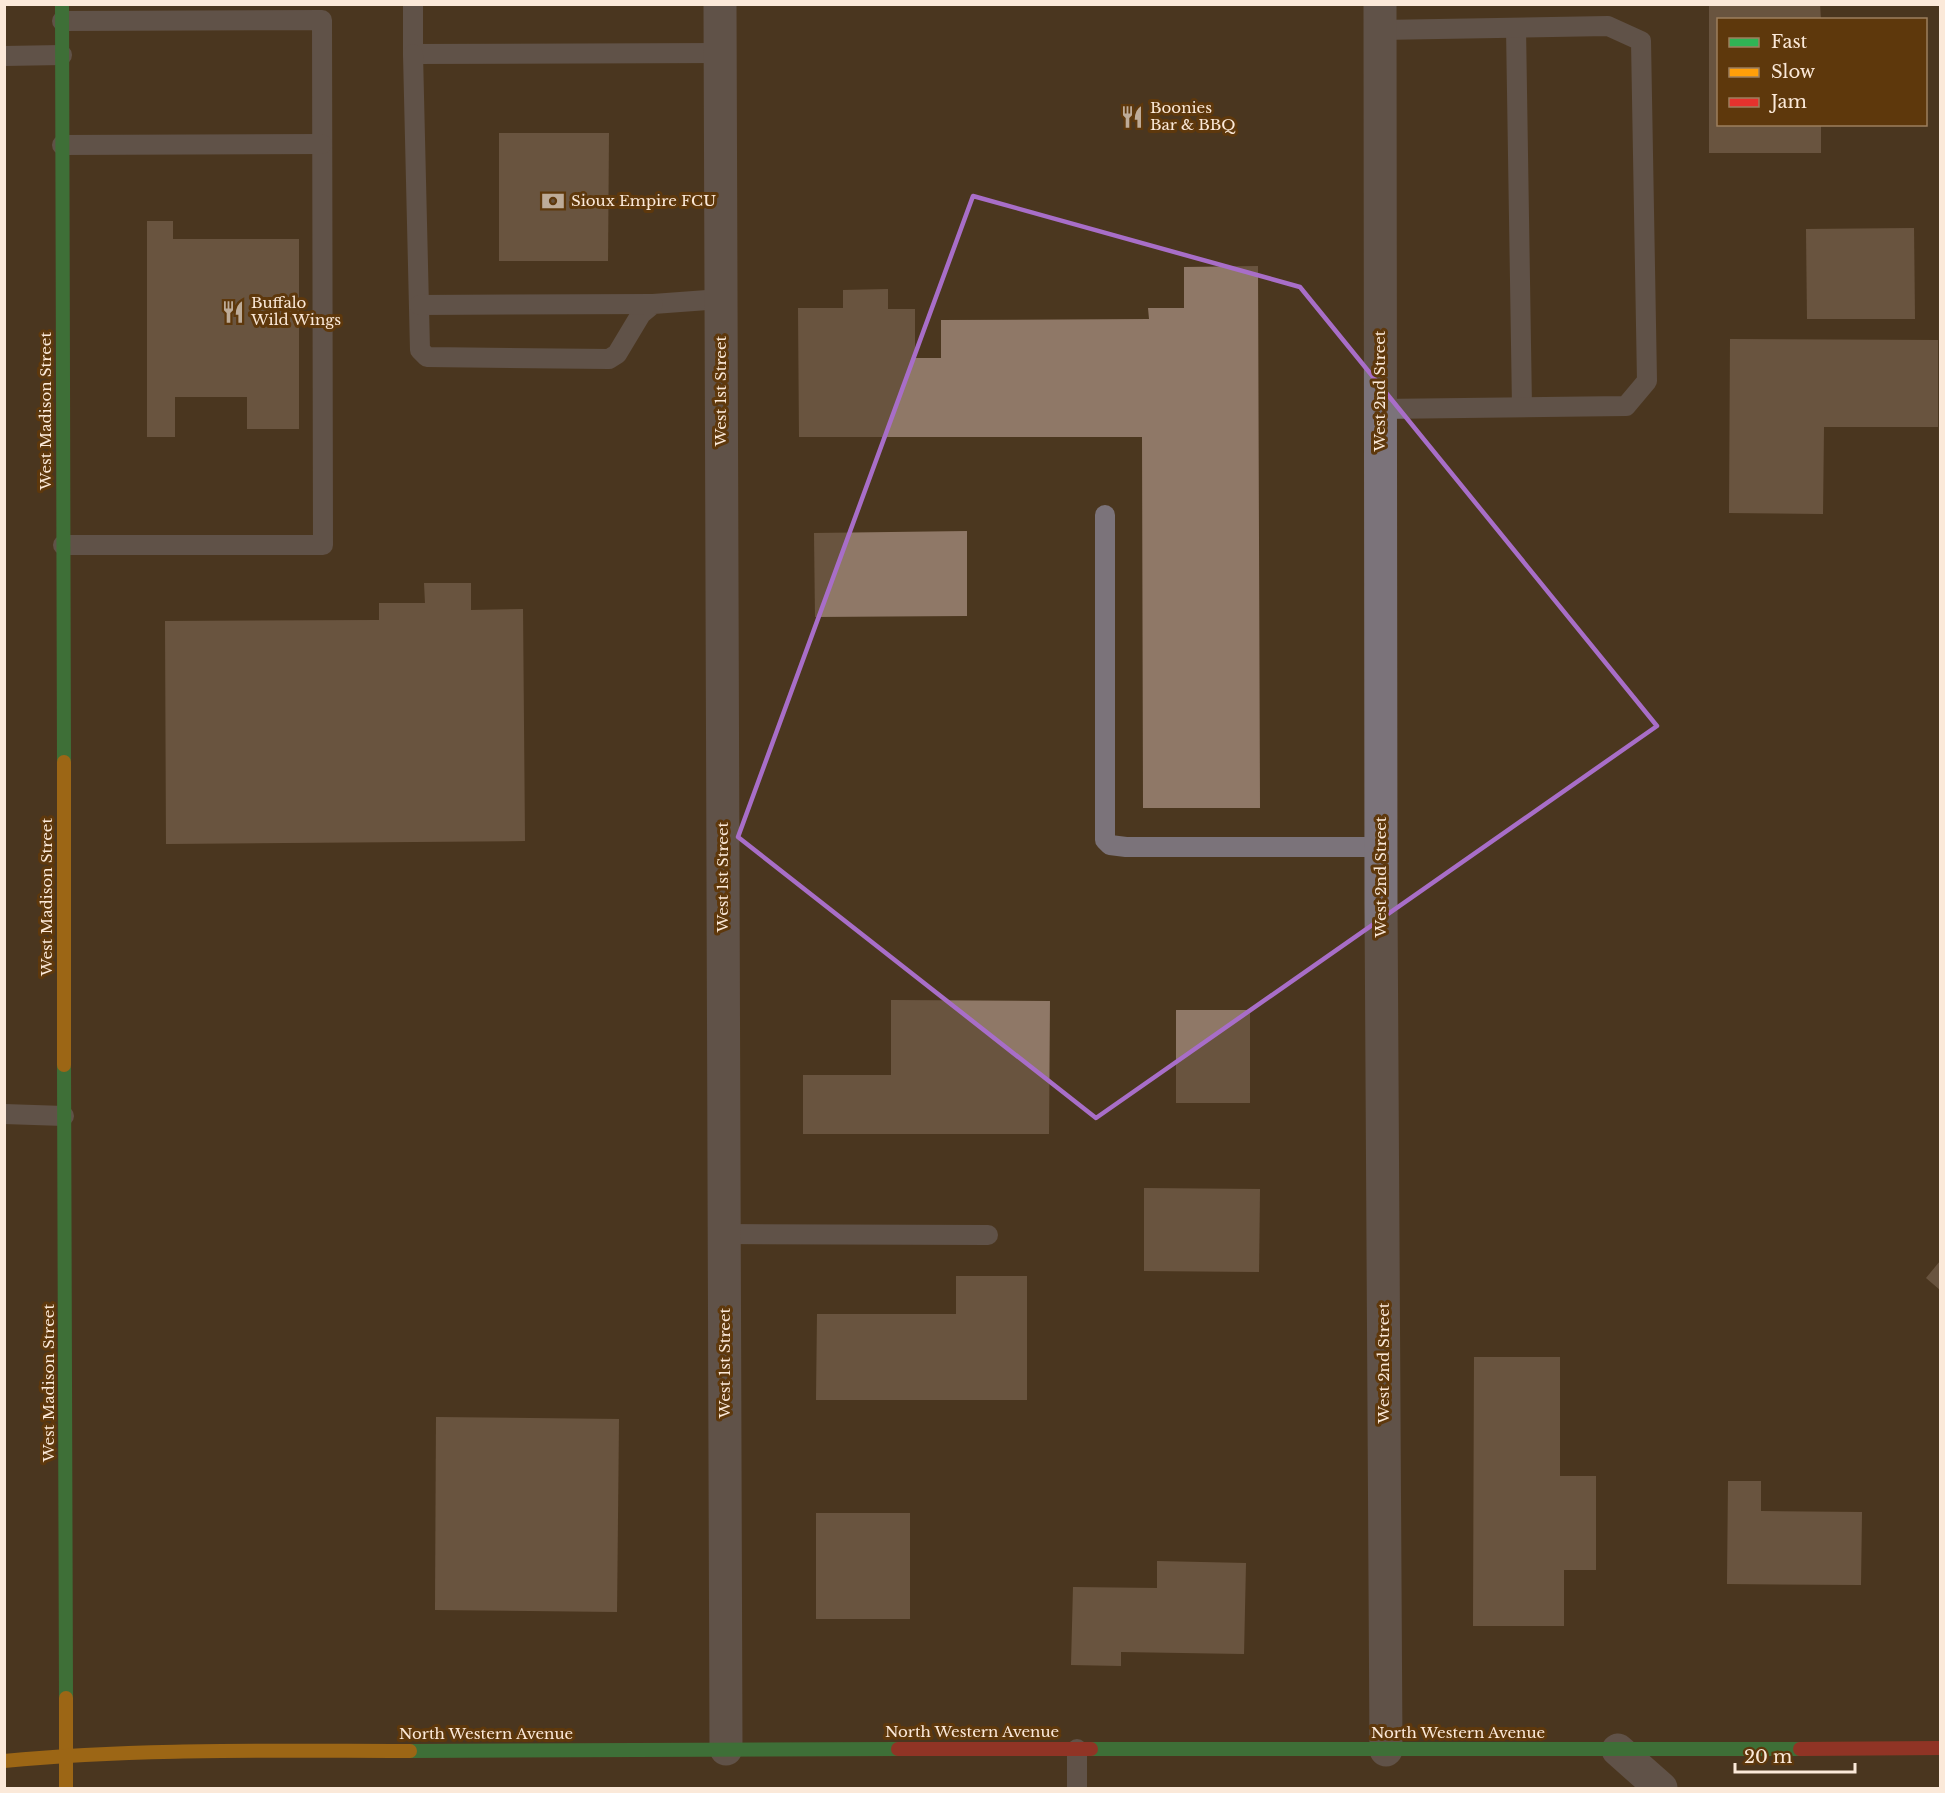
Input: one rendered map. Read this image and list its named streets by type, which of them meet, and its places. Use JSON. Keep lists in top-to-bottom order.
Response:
{
  "streets": {
    "street": [
      "West 1st Street",
      "West 2nd Street",
      "West Madison Street",
      "North Western Avenue"
    ]
  },
  "crossings": [
    ["West 1st Street", "North Western Avenue"],
    ["West 2nd Street", "North Western Avenue"],
    ["West Madison Street", "North Western Avenue"]
  ],
  "places": {
    "restaurant": ["Boonies Bar & BBQ", "Buffalo Wild Wings"],
    "bank": ["Sioux Empire FCU"]
  },
  "legend": ["Fast", "Slow", "Jam"],
  "scale_bar": "20 m"
}
